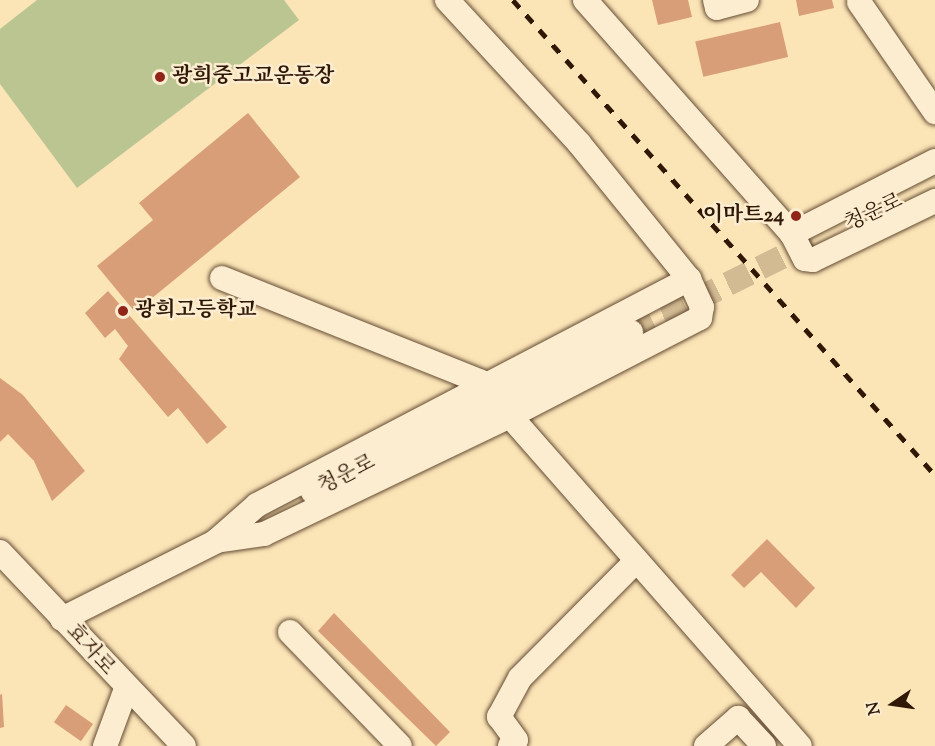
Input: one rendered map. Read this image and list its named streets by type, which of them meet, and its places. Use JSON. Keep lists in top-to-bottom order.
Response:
{
  "streets": {
    "street": ["청운로", "효자로"]
  },
  "crossings": [
    ["청운로", "효자로"]
  ],
  "places": ["광희중고교운동장", "이마트24", "광희고등학교"],
  "north": "left"
}
